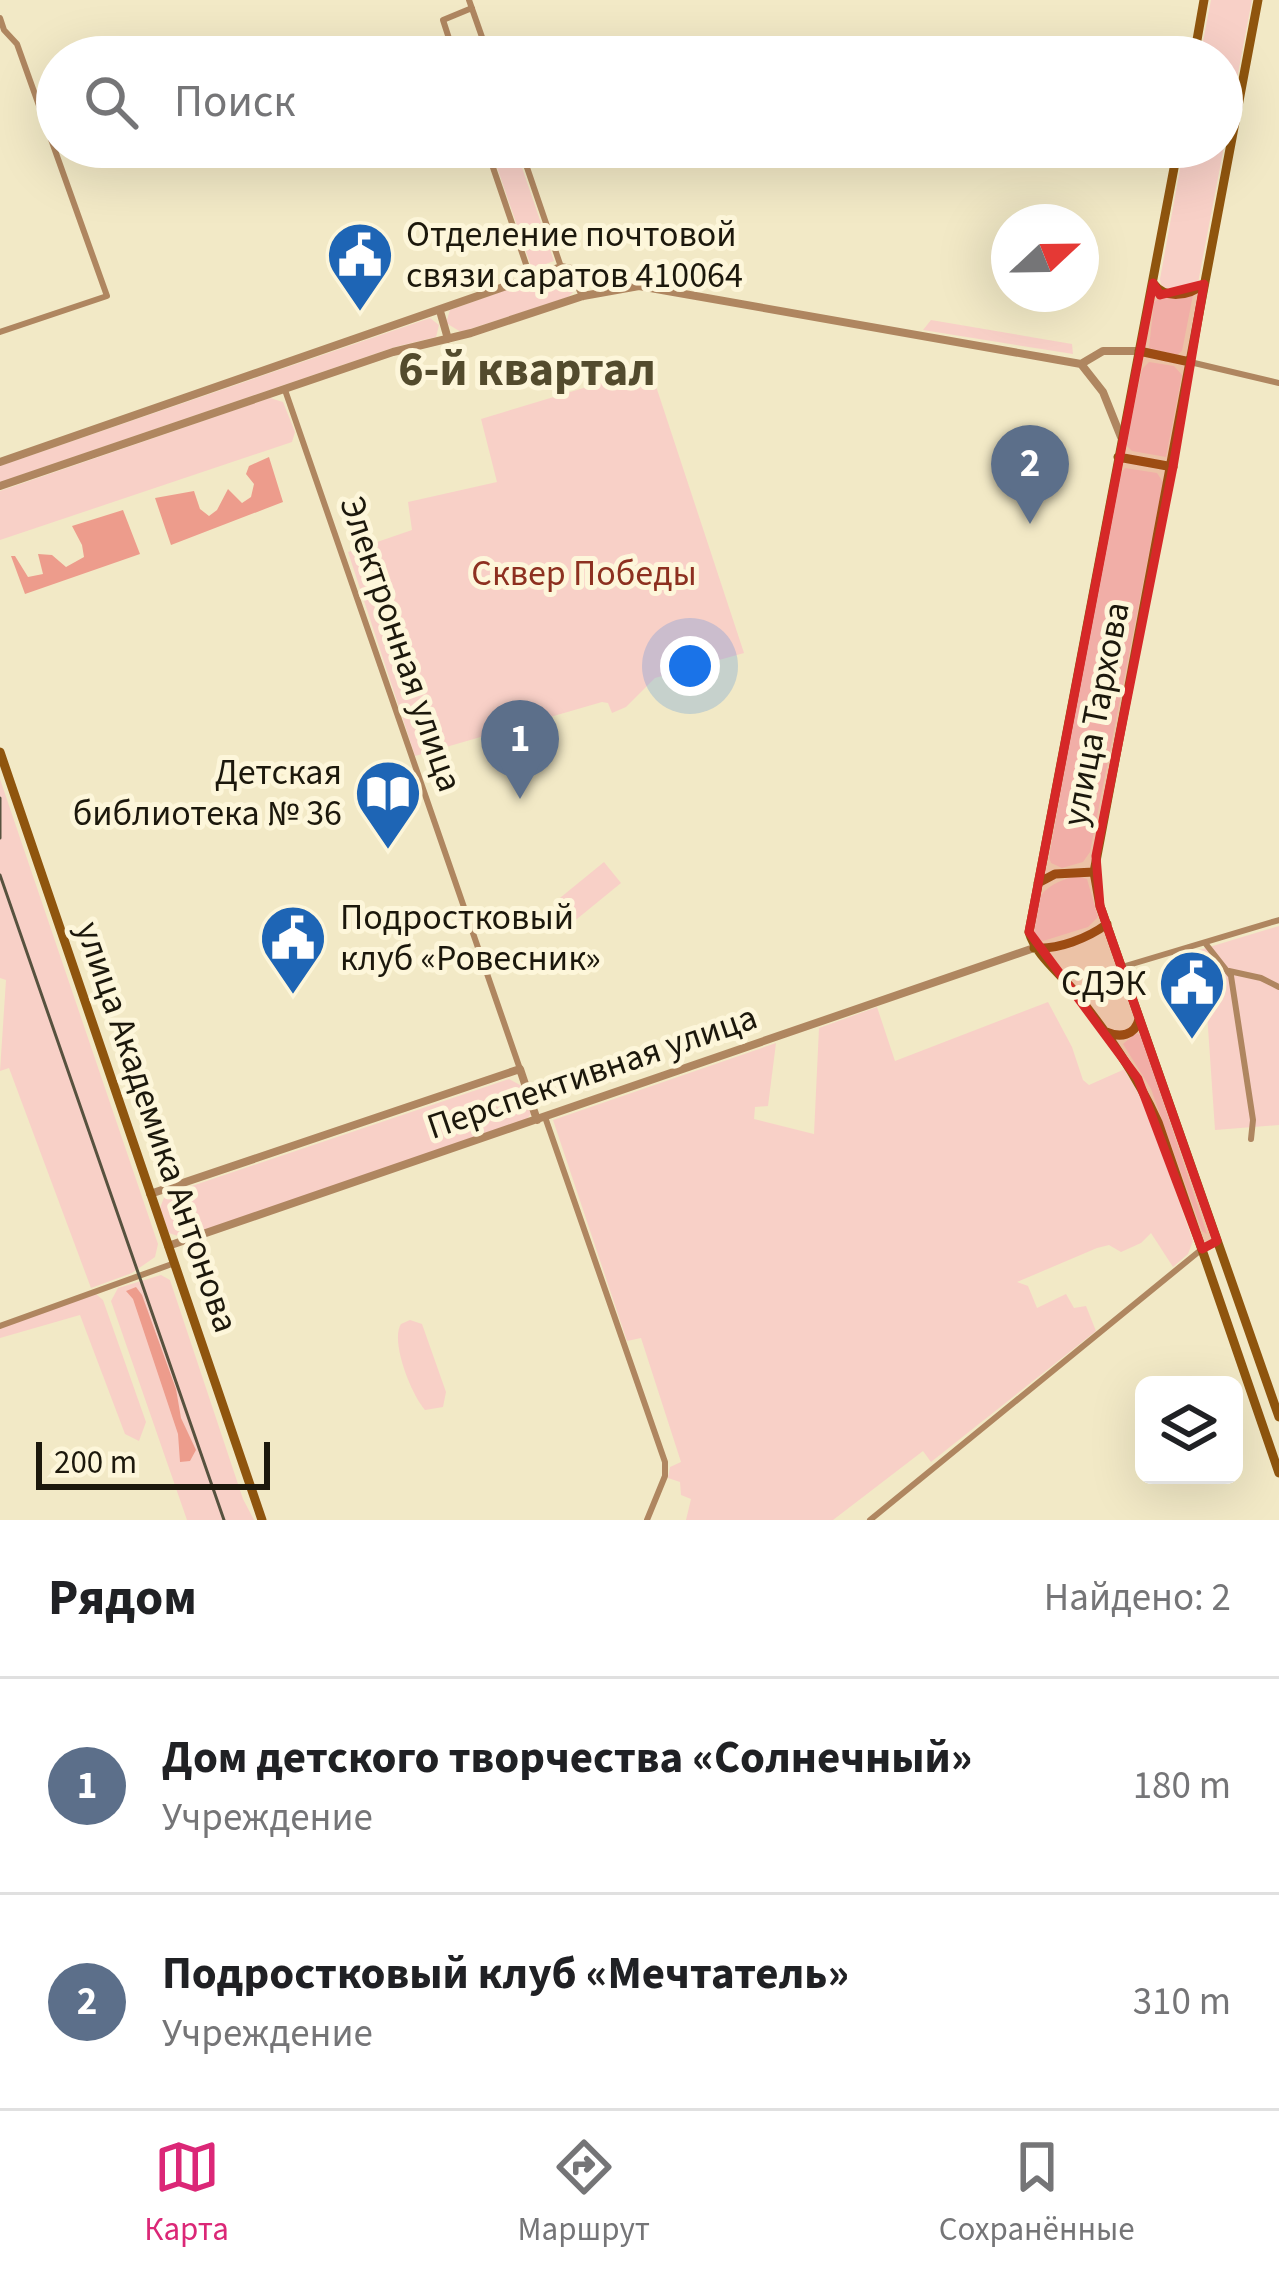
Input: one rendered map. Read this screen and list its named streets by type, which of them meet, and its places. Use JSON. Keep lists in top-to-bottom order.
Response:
{
  "streets": {
    "main road": ["улица Тархова", "улица Академика Антонова"],
    "street": ["Электронная улица", "Перспективная улица"]
  },
  "crossings": [
    ["Электронная улица", "Перспективная улица"],
    ["улица Тархова", "Перспективная улица"],
    ["Перспективная улица", "улица Академика Антонова"]
  ],
  "districts": ["6-й квартал"],
  "parks": ["Сквер Победы"],
  "places": {
    "public building": ["Отделение почтовой связи саратов 410064", "Подростковый клуб «Ровесник»", "СДЭК"],
    "library": ["Детская библиотека № 36"]
  },
  "scale_bar": "200 m",
  "north": "right",
  "page": {
    "search": "Поиск",
    "pins": ["2", "1"],
    "scale": "200 m",
    "heading": ["Рядом", "Найдено: 2"],
    "list": [
      {
        "mark": "1",
        "name": "Дом детского творчества «Солнечный»",
        "note": "Учреждение",
        "value": "180 m"
      },
      {
        "mark": "2",
        "name": "Подростковый клуб «Мечтатель»",
        "note": "Учреждение",
        "value": "310 m"
      }
    ],
    "nav": ["Карта", "Маршрут", "Сохранённые"]
  }
}
